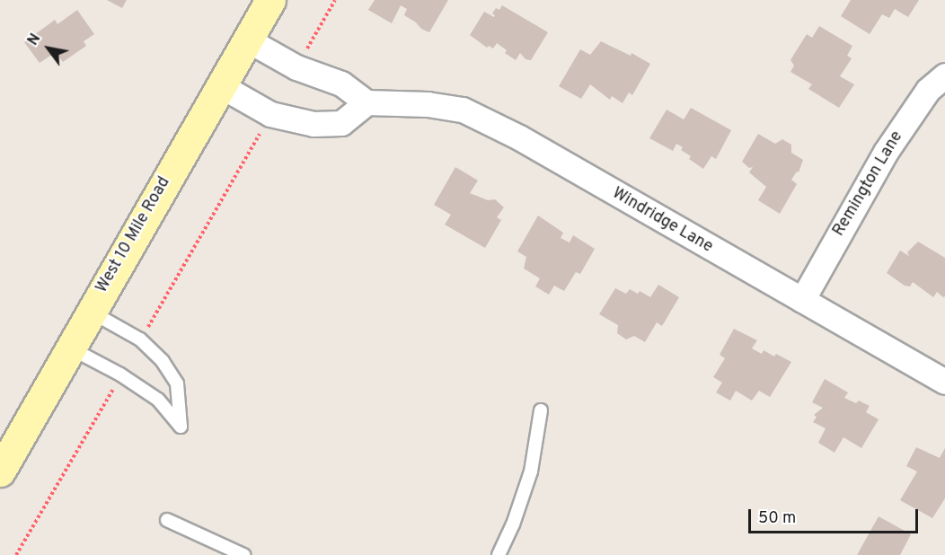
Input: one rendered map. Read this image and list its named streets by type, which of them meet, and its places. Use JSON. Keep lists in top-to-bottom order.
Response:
{
  "streets": {
    "main road": ["West 10 Mile Road"],
    "street": ["Remington Lane", "Windridge Lane"]
  },
  "crossings": [
    ["Remington Lane", "Windridge Lane"]
  ],
  "scale_bar": "50 m",
  "north": "top left"
}
